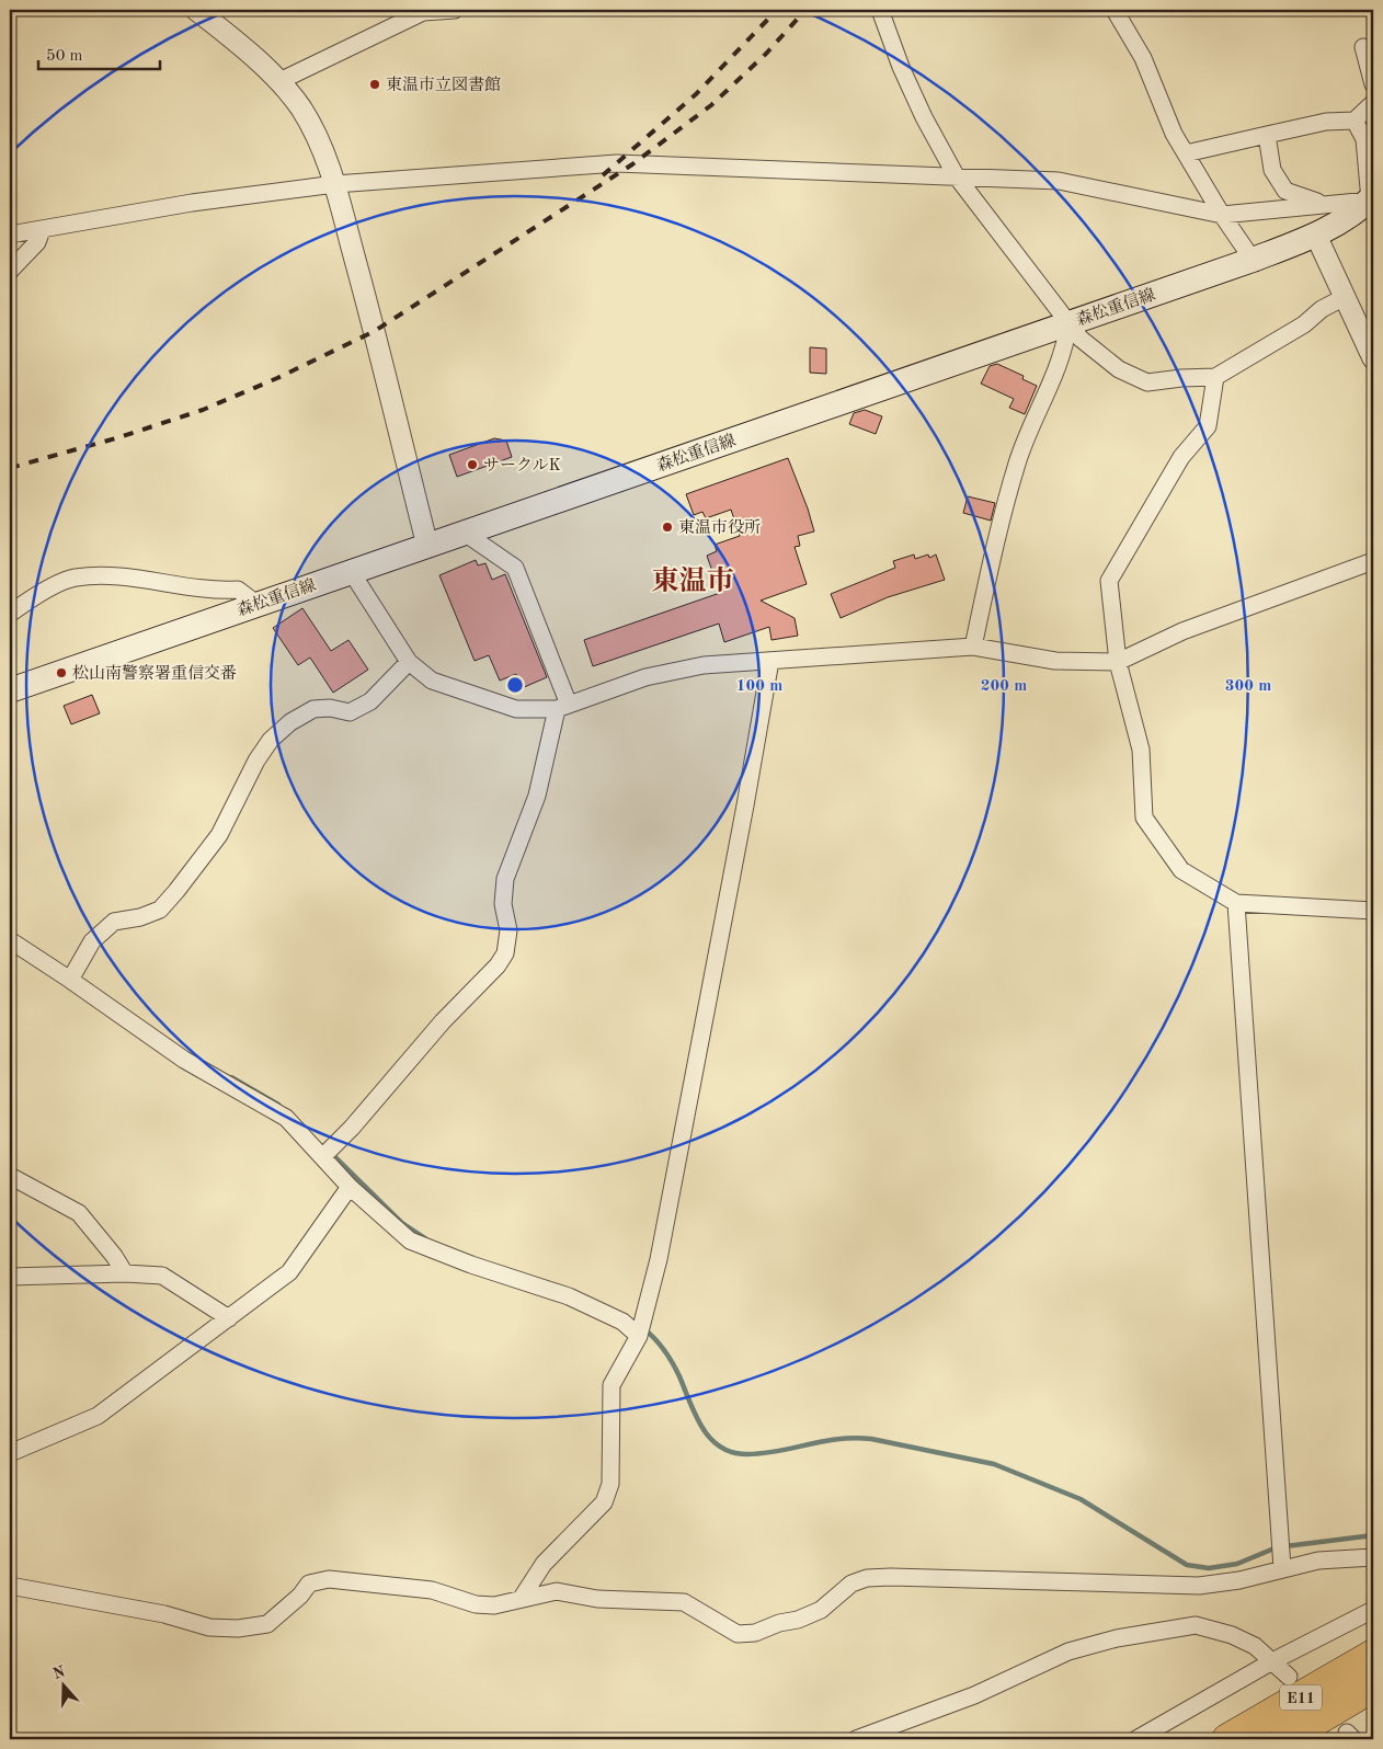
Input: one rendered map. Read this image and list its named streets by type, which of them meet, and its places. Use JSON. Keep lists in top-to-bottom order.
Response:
{
  "streets": {
    "highway": ["E11"],
    "main road": ["森松重信線"]
  },
  "districts": ["東温市"],
  "places": [
    "東温市立図書館",
    "サークルK",
    "東温市役所",
    "松山南警察署重信交番"
  ],
  "scale_bar": "50 m",
  "north": "top",
  "rings": ["100 m", "200 m", "300 m"]
}
